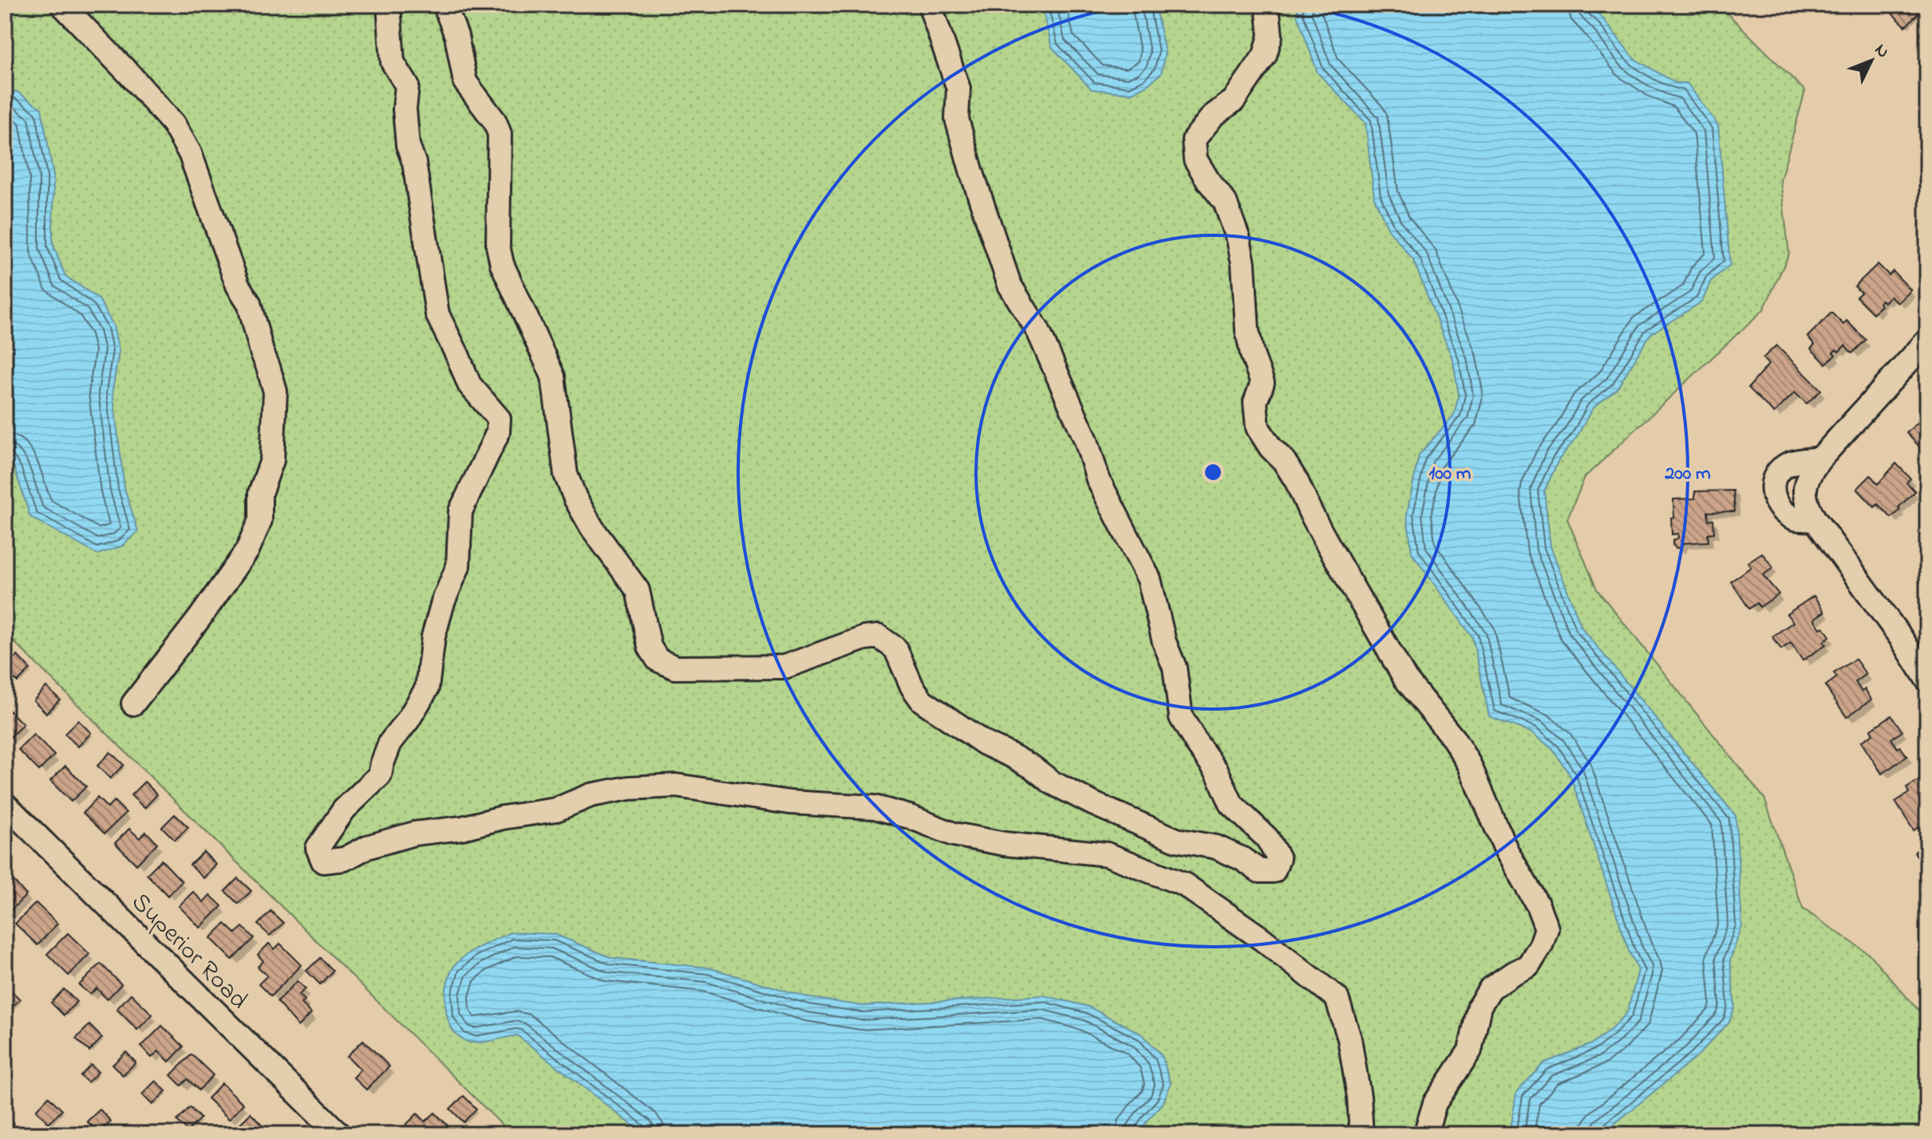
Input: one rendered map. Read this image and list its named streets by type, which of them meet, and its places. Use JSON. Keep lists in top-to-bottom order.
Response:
{
  "streets": {
    "street": ["Superior Road"]
  },
  "north": "top right",
  "rings": ["100 m", "200 m"]
}
